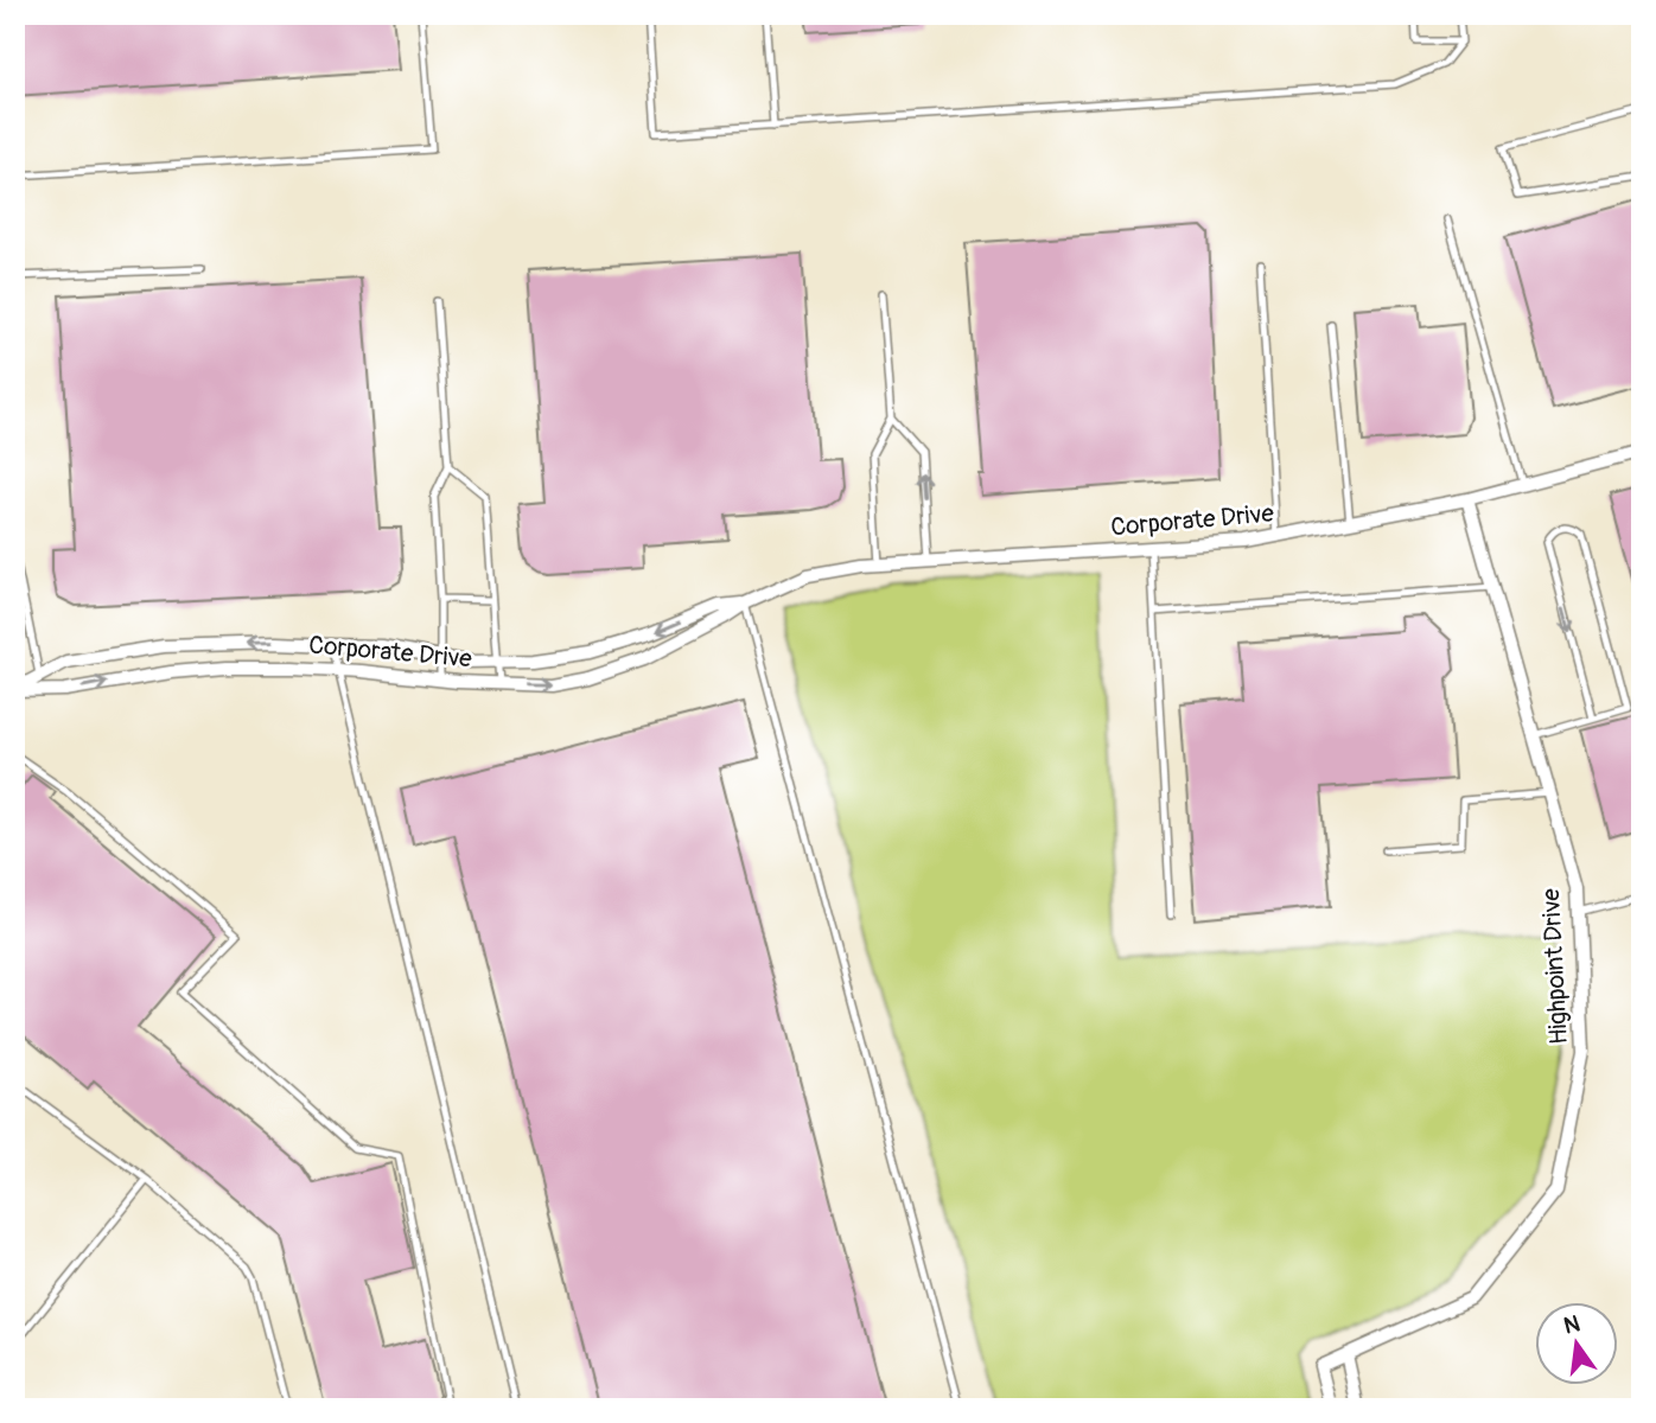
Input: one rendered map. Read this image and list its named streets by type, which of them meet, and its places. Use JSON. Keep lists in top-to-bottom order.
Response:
{
  "streets": {
    "street": ["Corporate Drive", "Highpoint Drive"]
  },
  "crossings": [
    ["Corporate Drive", "Highpoint Drive"]
  ],
  "north": "top"
}
